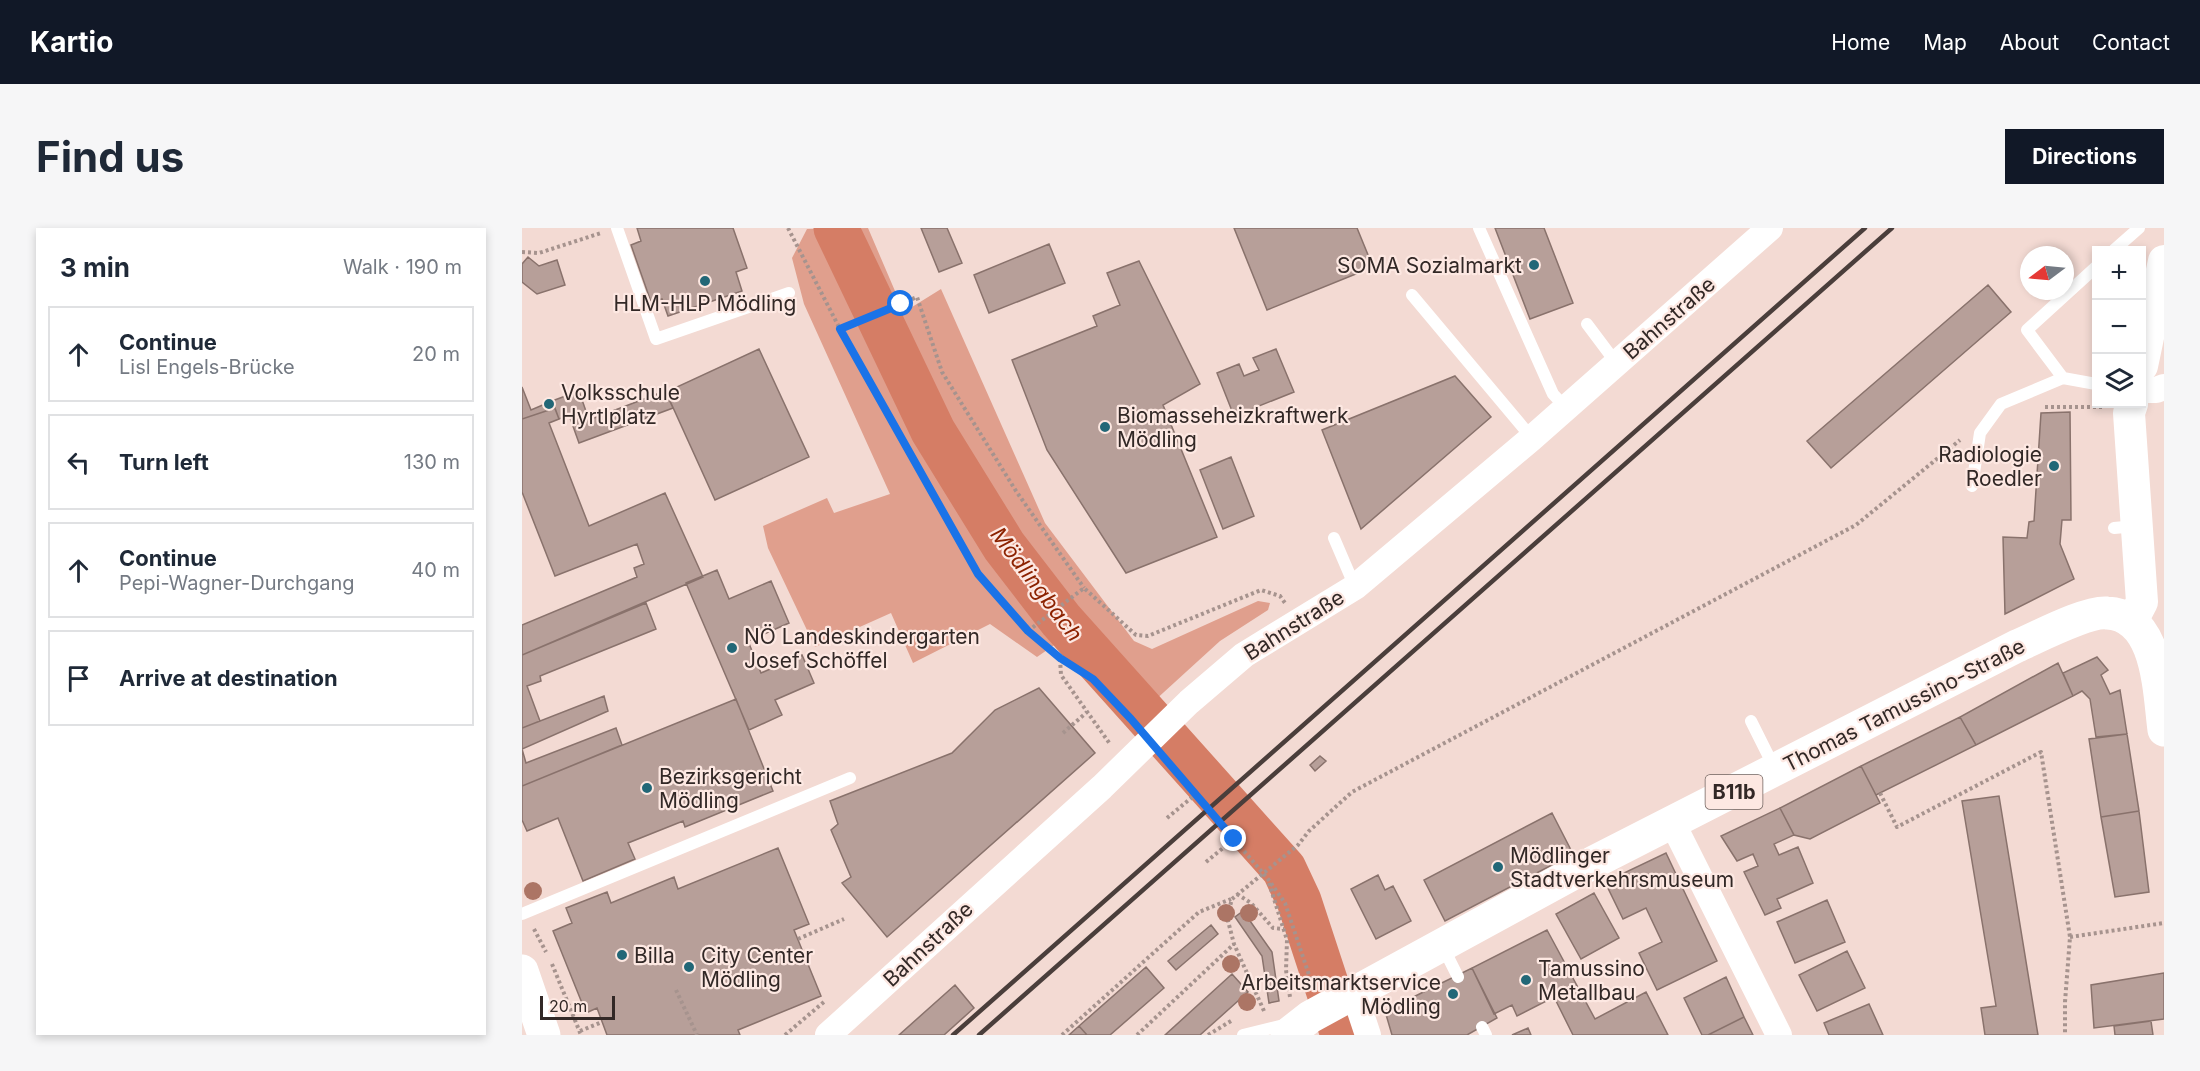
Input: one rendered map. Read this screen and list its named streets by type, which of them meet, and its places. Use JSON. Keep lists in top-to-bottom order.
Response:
{
  "streets": {
    "main road": ["Thomas Tamussino-Straße", "B11b"],
    "street": ["Bahnstraße"]
  },
  "water": ["Mödlingbach"],
  "places": [
    "SOMA Sozialmarkt",
    "HLM-HLP Mödling",
    "Volksschule Hyrtlplatz",
    "Biomasseheizkraftwerk Mödling",
    "Radiologie Roedler",
    "NÖ Landeskindergarten Josef Schöffel",
    "Bezirksgericht Mödling",
    "Mödlinger Stadtverkehrsmuseum",
    "Billa",
    "City Center Mödling",
    "Tamussino Metallbau",
    "Arbeitsmarktservice Mödling"
  ],
  "scale_bar": "20 m",
  "north": "left",
  "page": {
    "header": "Kartio",
    "nav": [
      "Home",
      "Map",
      "About",
      "Contact"
    ],
    "buttons": "Directions",
    "title": "Find us",
    "heading": ["3 min", "Walk · 190 m"],
    "map_buttons": ["+", "−"],
    "list": [
      ["Continue", "Lisl Engels-Brücke", "20 m"],
      ["Turn left", "130 m"],
      ["Continue", "Pepi-Wagner-Durchgang", "40 m"],
      "Arrive at destination"
    ],
    "scale": "20 m"
  }
}
